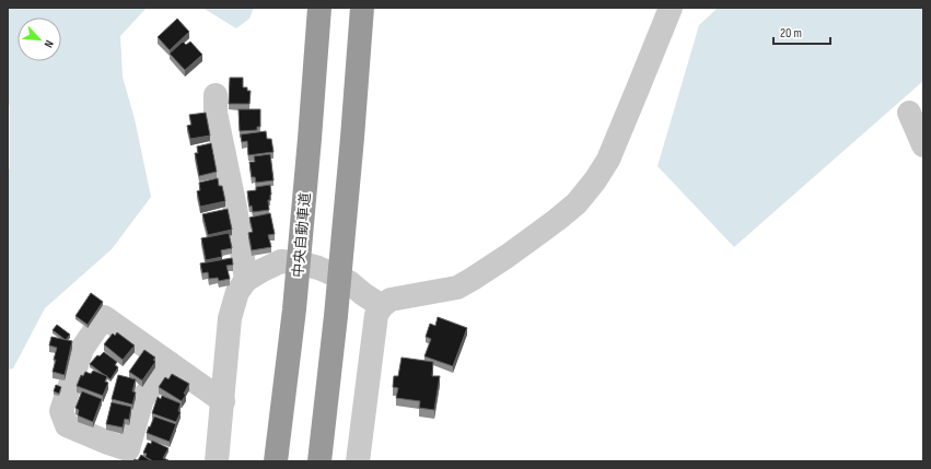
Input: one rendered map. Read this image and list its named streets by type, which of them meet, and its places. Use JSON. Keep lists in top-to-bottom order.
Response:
{
  "streets": {
    "highway": ["中央自動車道"]
  },
  "scale_bar": "20 m",
  "north": "bottom right"
}
